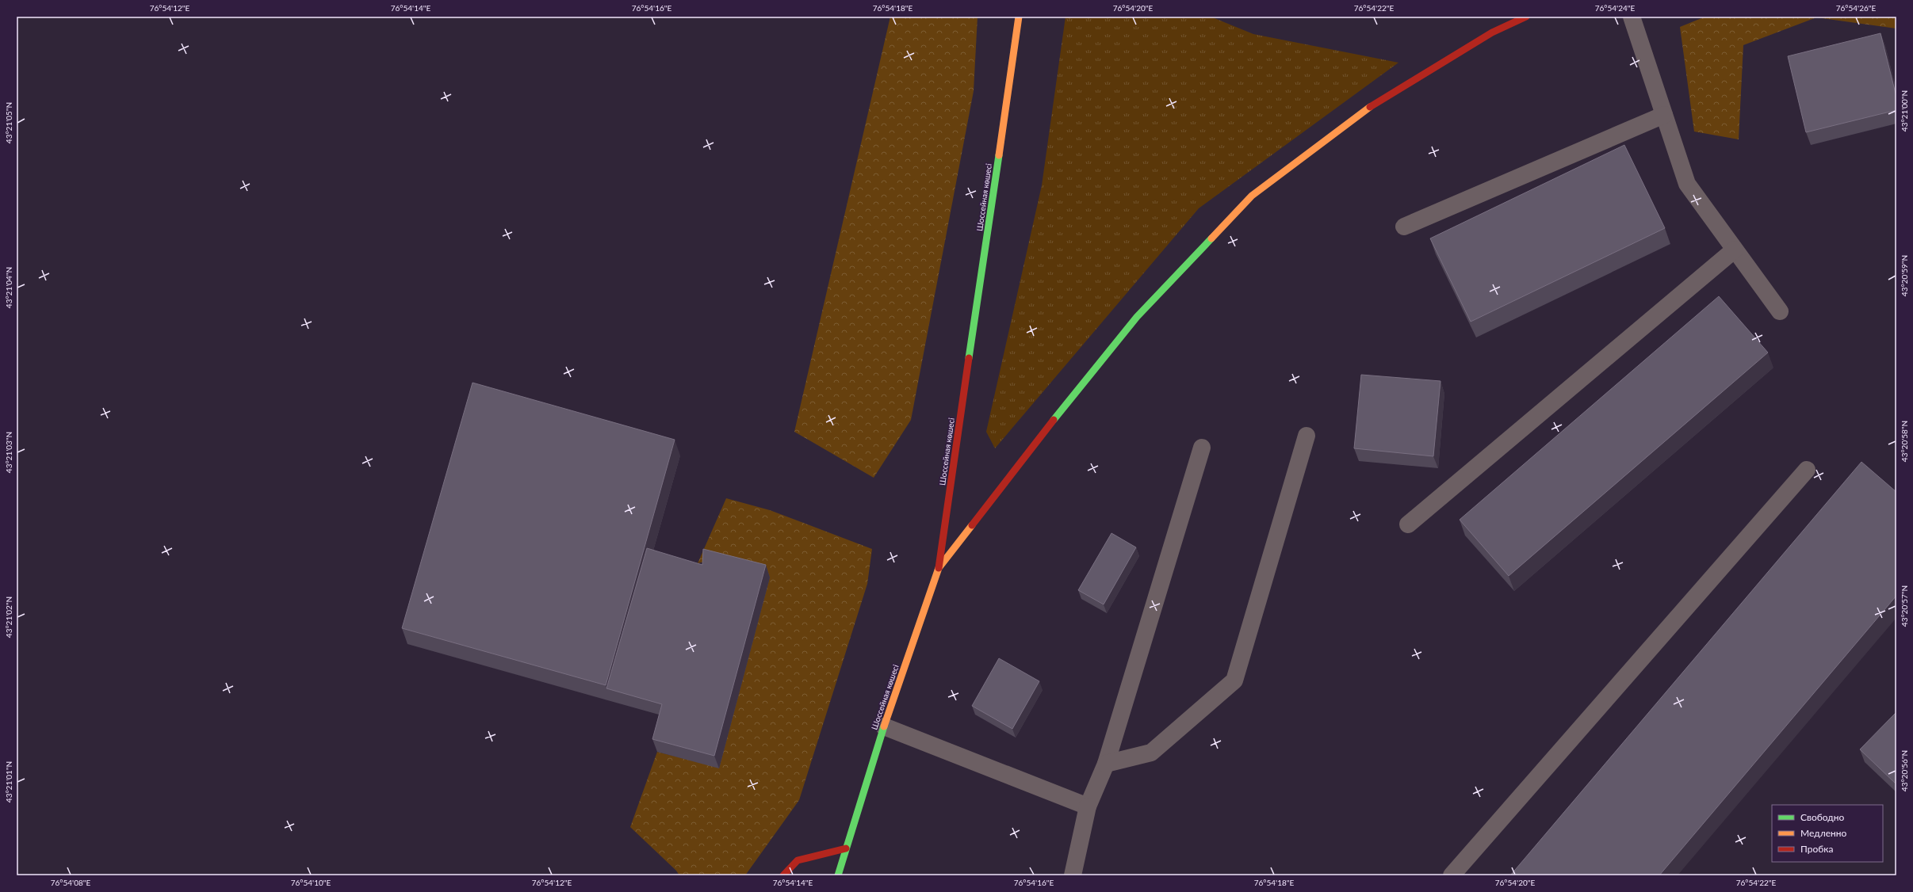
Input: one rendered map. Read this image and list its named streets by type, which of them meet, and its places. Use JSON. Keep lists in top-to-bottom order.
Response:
{
  "streets": {
    "main road": ["Шоссейная көшесі"]
  },
  "legend": ["Свободно", "Медленно", "Пробка"],
  "coordinates": [
    "76°54'12\"E",
    "76°54'14\"E",
    "76°54'16\"E",
    "76°54'18\"E",
    "76°54'20\"E",
    "76°54'22\"E",
    "76°54'24\"E",
    "76°54'26\"E",
    "43°21'00\"N",
    "43°21'05\"N",
    "43°20'59\"N",
    "43°21'04\"N",
    "43°20'58\"N",
    "43°21'03\"N",
    "43°20'57\"N",
    "43°21'02\"N",
    "43°20'56\"N",
    "43°21'01\"N",
    "76°54'08\"E",
    "76°54'10\"E"
  ]
}
